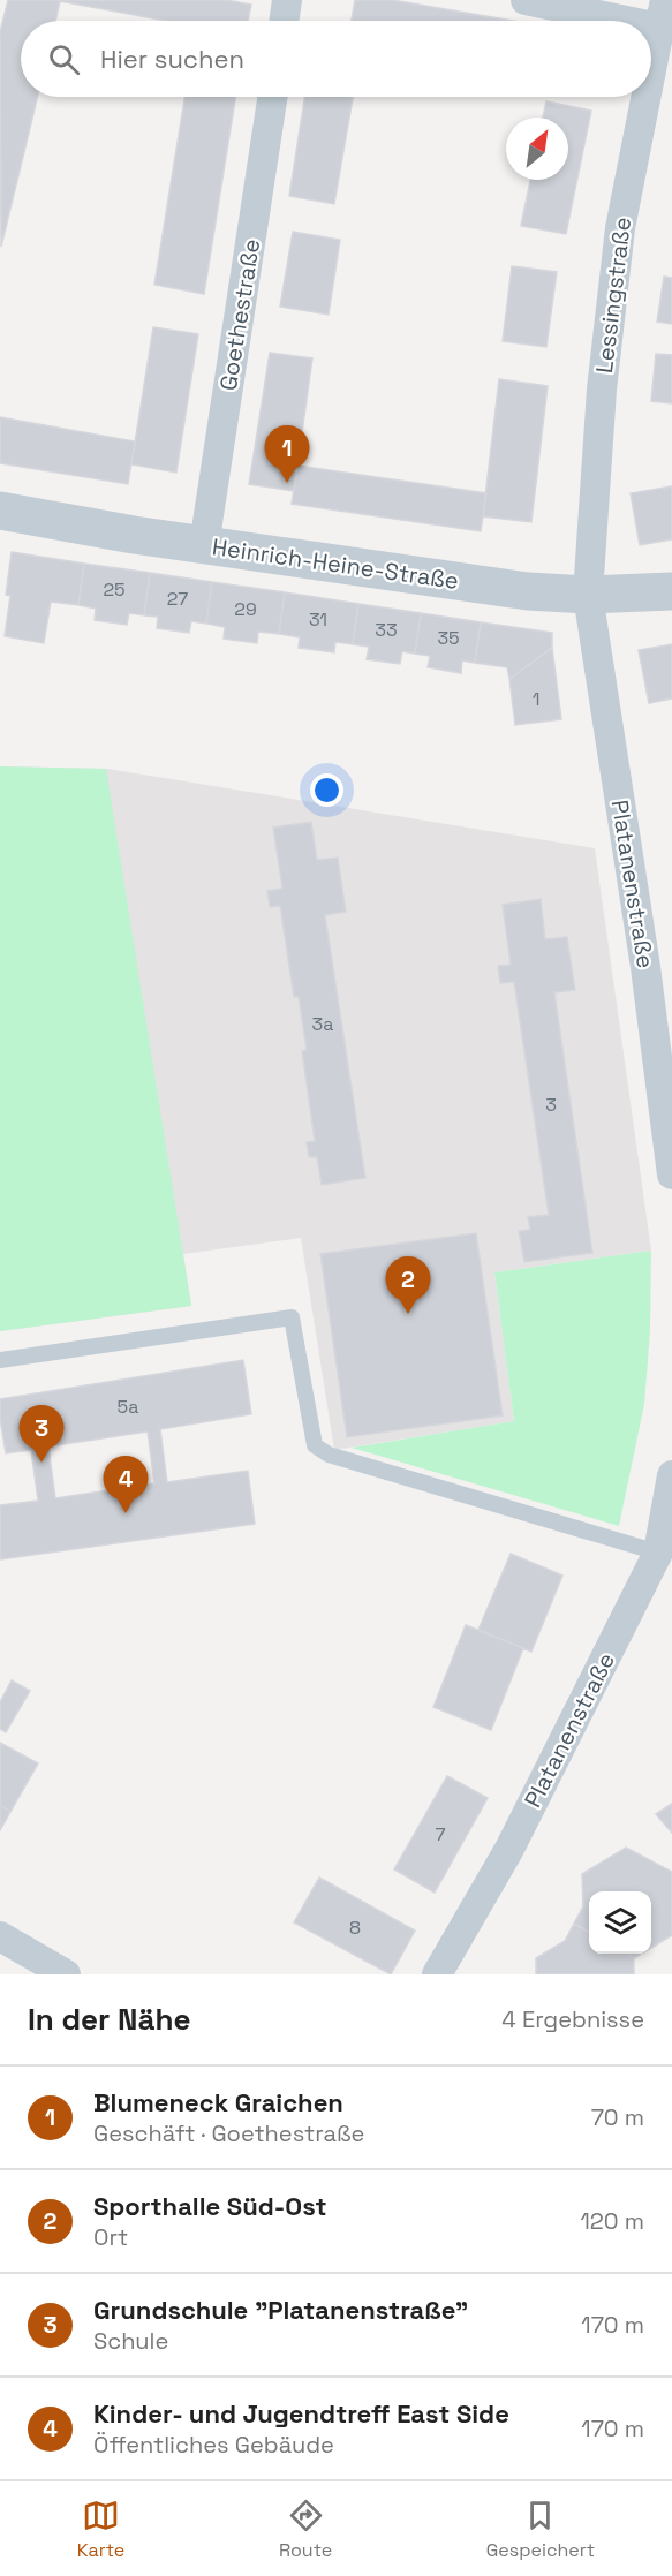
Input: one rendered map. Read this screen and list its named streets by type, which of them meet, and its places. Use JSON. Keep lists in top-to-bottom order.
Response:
{
  "streets": {
    "street": [
      "Lessingstraße",
      "Goethestraße",
      "Heinrich-Heine-Straße",
      "Platanenstraße"
    ]
  },
  "crossings": [
    ["Lessingstraße", "Heinrich-Heine-Straße"],
    ["Lessingstraße", "Platanenstraße"],
    ["Goethestraße", "Heinrich-Heine-Straße"],
    ["Heinrich-Heine-Straße", "Platanenstraße"]
  ],
  "house_numbers": [
    "25",
    "27",
    "29",
    "31",
    "33",
    "35",
    "1",
    "3a",
    "3",
    "5a",
    "7",
    "8"
  ],
  "north": "top right",
  "page": {
    "search": "Hier suchen",
    "pins": [
      "1",
      "2",
      "3",
      "4"
    ],
    "heading": ["In der Nähe", "4 Ergebnisse"],
    "list": [
      {
        "mark": "1",
        "name": "Blumeneck Graichen",
        "note": "Geschäft · Goethestraße",
        "value": "70 m"
      },
      {
        "mark": "2",
        "name": "Sporthalle Süd-Ost",
        "note": "Ort",
        "value": "120 m"
      },
      {
        "mark": "3",
        "name": "Grundschule \"Platanenstraße\"",
        "note": "Schule",
        "value": "170 m"
      },
      {
        "mark": "4",
        "name": "Kinder- und Jugendtreff East Side",
        "note": "Öffentliches Gebäude",
        "value": "170 m"
      }
    ],
    "nav": ["Karte", "Route", "Gespeichert"]
  }
}
